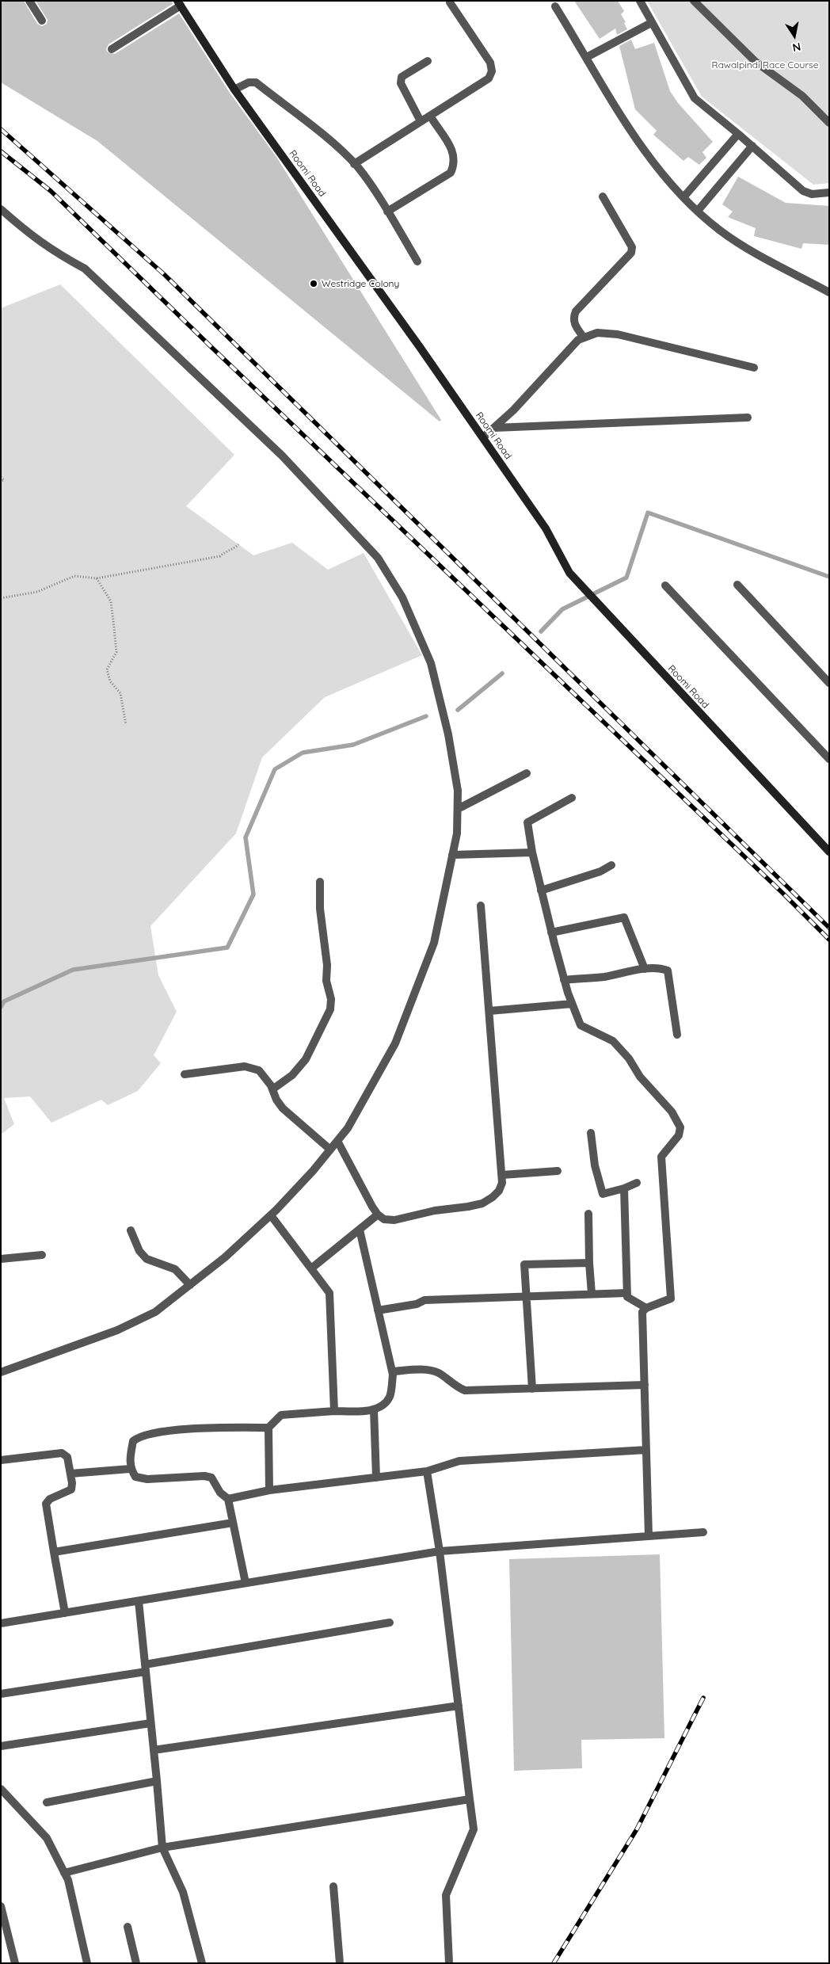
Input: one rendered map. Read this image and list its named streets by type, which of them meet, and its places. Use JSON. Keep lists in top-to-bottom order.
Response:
{
  "streets": {
    "street": ["Roomi Road"]
  },
  "parks": ["Rawalpindi Race Course"],
  "places": ["Westridge Colony"],
  "north": "bottom"
}
